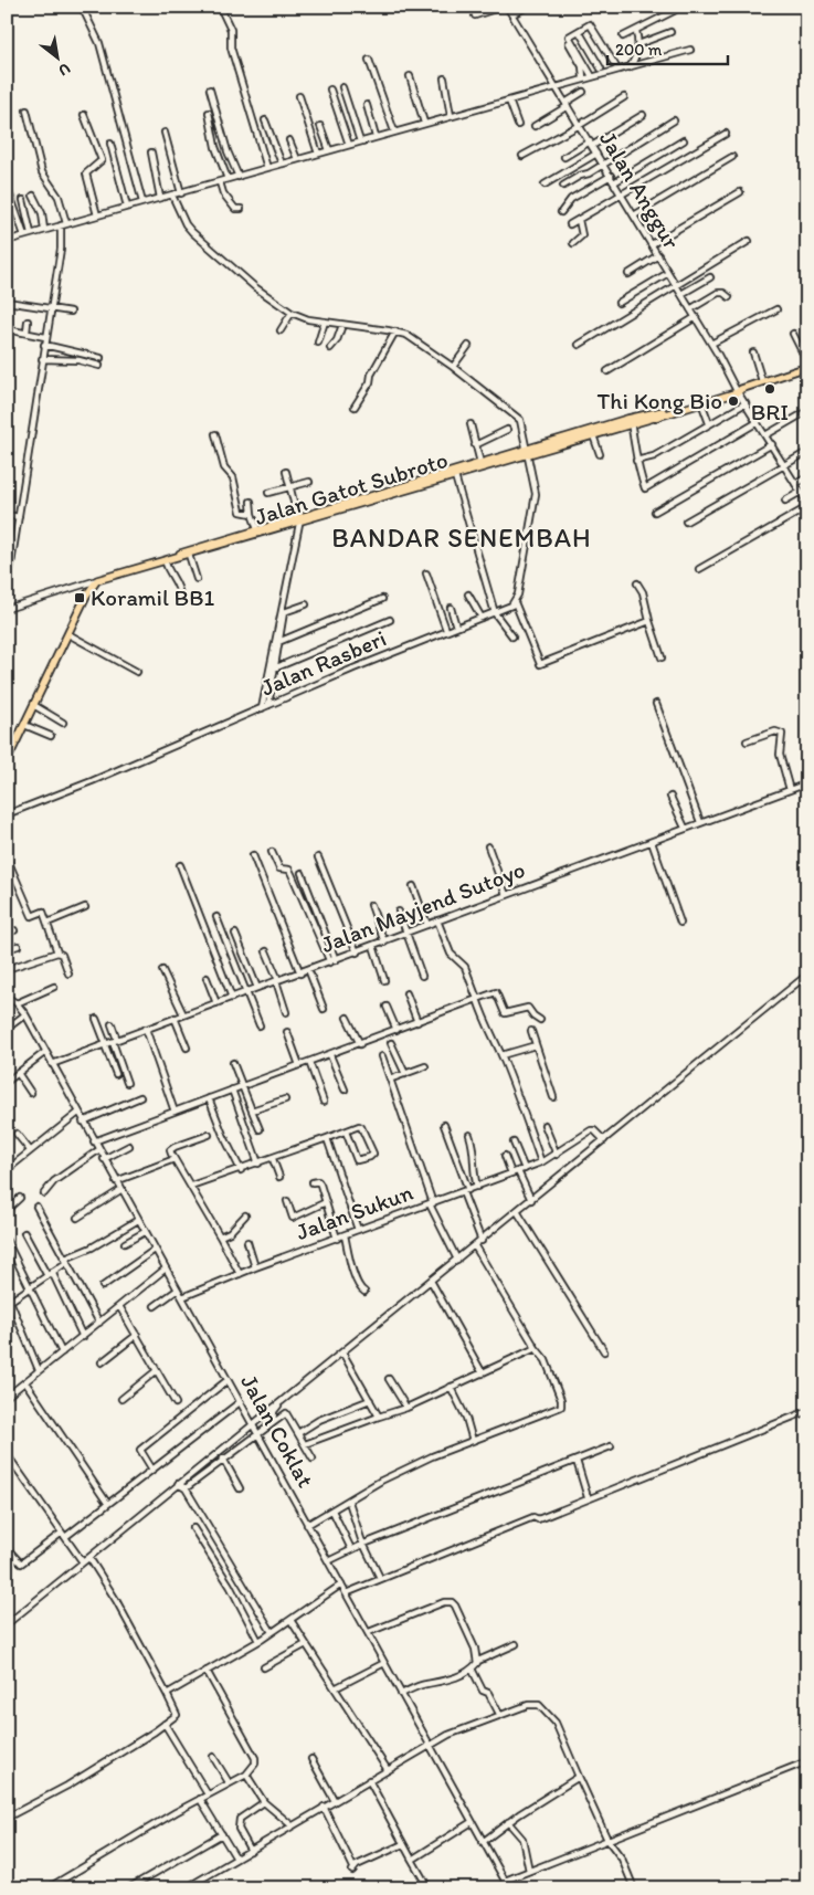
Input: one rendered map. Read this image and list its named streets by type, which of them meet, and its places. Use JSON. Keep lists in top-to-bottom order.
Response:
{
  "streets": {
    "main road": ["Jalan Gatot Subroto"],
    "street": [
      "Jalan Anggur",
      "Jalan Rasberi",
      "Jalan Mayjend Sutoyo",
      "Jalan Sukun",
      "Jalan Coklat"
    ]
  },
  "crossings": [
    ["Jalan Anggur", "Jalan Gatot Subroto"],
    ["Jalan Mayjend Sutoyo", "Jalan Coklat"],
    ["Jalan Sukun", "Jalan Coklat"]
  ],
  "districts": ["BANDAR SENEMBAH"],
  "places": {
    "other": ["BRI", "Thi Kong Bio"],
    "transit": ["Koramil BB1"]
  },
  "scale_bar": "200 m",
  "north": "bottom right"
}
